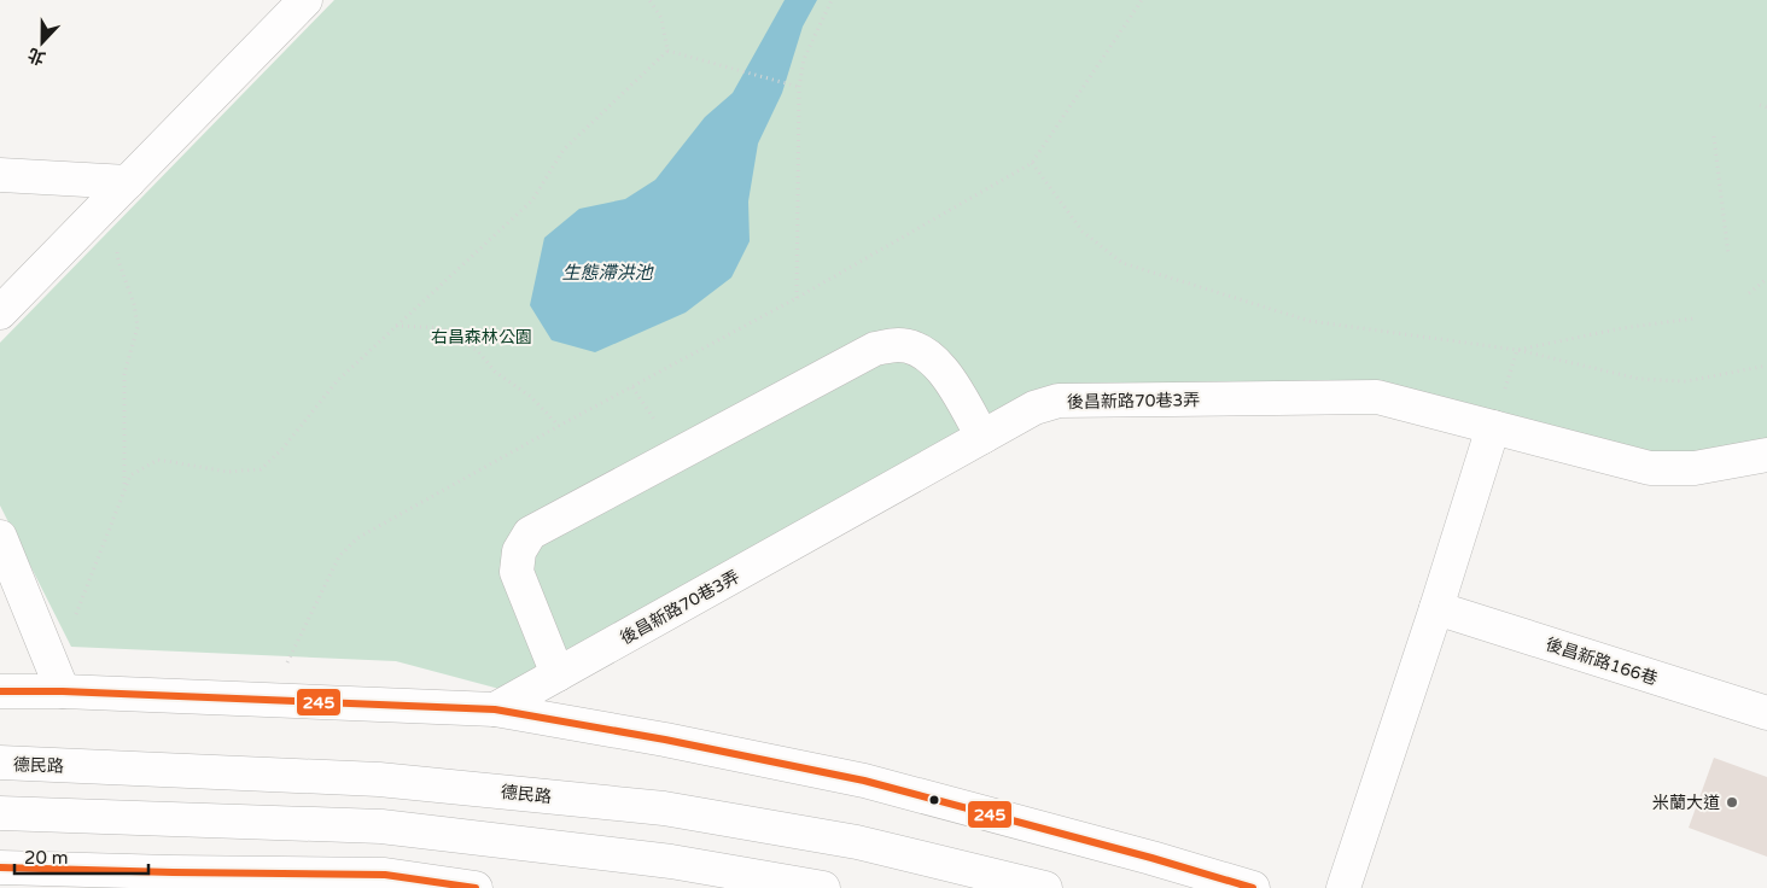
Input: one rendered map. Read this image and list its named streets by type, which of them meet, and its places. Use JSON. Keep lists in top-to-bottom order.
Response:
{
  "streets": {
    "street": ["後昌新路70巷3弄", "後昌新路166巷", "德民路"]
  },
  "water": ["生態滯洪池"],
  "parks": ["右昌森林公園"],
  "places": ["米蘭大道"],
  "lines": ["transit line 245"],
  "scale_bar": "20 m",
  "north": "bottom"
}
